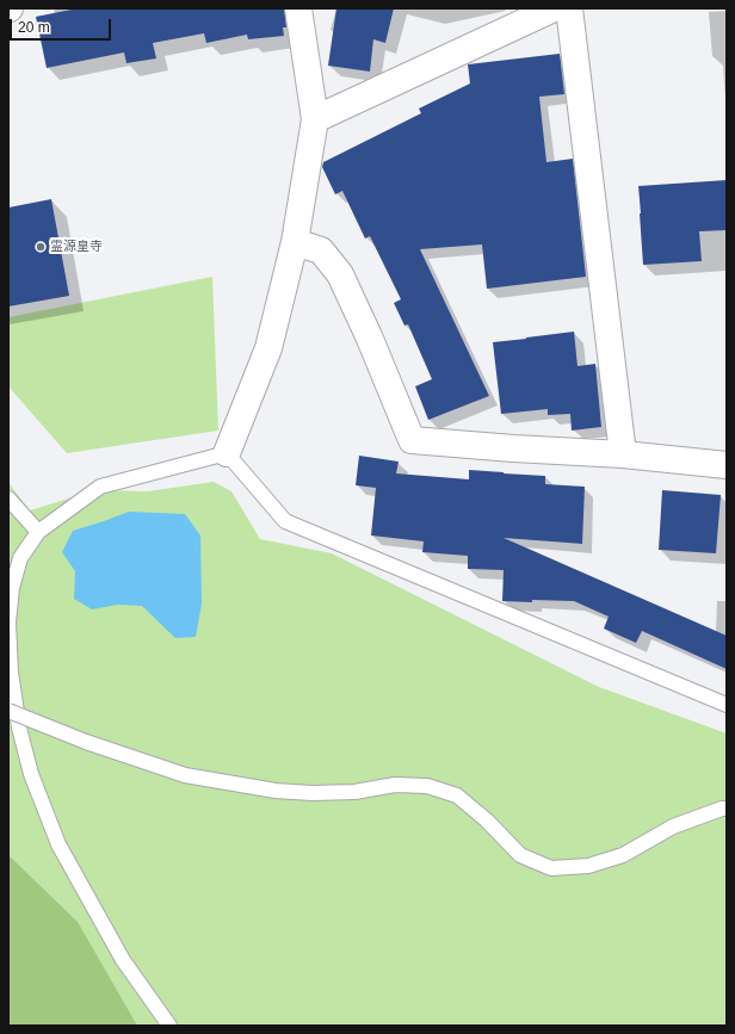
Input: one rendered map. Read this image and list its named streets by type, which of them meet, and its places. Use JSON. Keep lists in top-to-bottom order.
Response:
{
  "places": ["霊源皇寺"],
  "scale_bar": "20 m"
}
